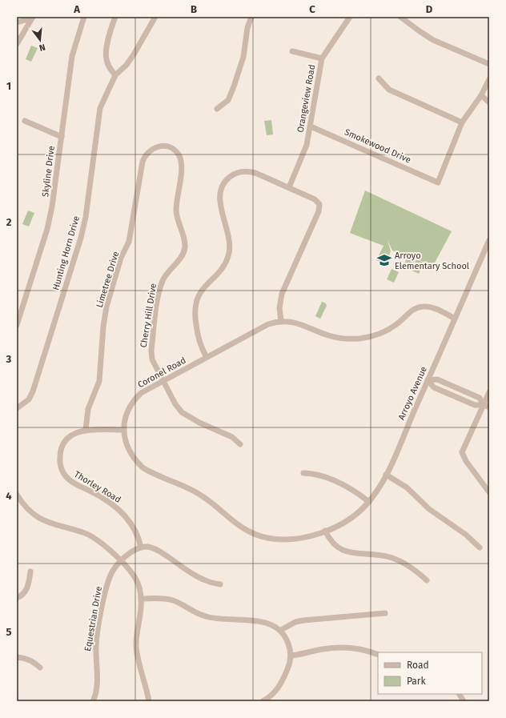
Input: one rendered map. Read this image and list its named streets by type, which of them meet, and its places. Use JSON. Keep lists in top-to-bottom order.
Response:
{
  "streets": {
    "street": [
      "Orangeview Road",
      "Smokewood Drive",
      "Skyline Drive",
      "Hunting Horn Drive",
      "Limetree Drive",
      "Cherry Hill Drive",
      "Coronel Road",
      "Arroyo Avenue",
      "Thorley Road",
      "Equestrian Drive"
    ]
  },
  "crossings": [
    ["Orangeview Road", "Smokewood Drive"],
    ["Limetree Drive", "Cherry Hill Drive"],
    ["Limetree Drive", "Thorley Road"],
    ["Cherry Hill Drive", "Coronel Road"],
    ["Coronel Road", "Arroyo Avenue"],
    ["Coronel Road", "Thorley Road"],
    ["Thorley Road", "Equestrian Drive"]
  ],
  "places": {
    "school or university": ["Arroyo Elementary School"]
  },
  "legend": ["Road", "Park"],
  "north": "bottom",
  "grid": {
    "columns": [
      "A",
      "B",
      "C",
      "D"
    ],
    "rows": [
      "1",
      "2",
      "3",
      "4",
      "5"
    ]
  }
}
